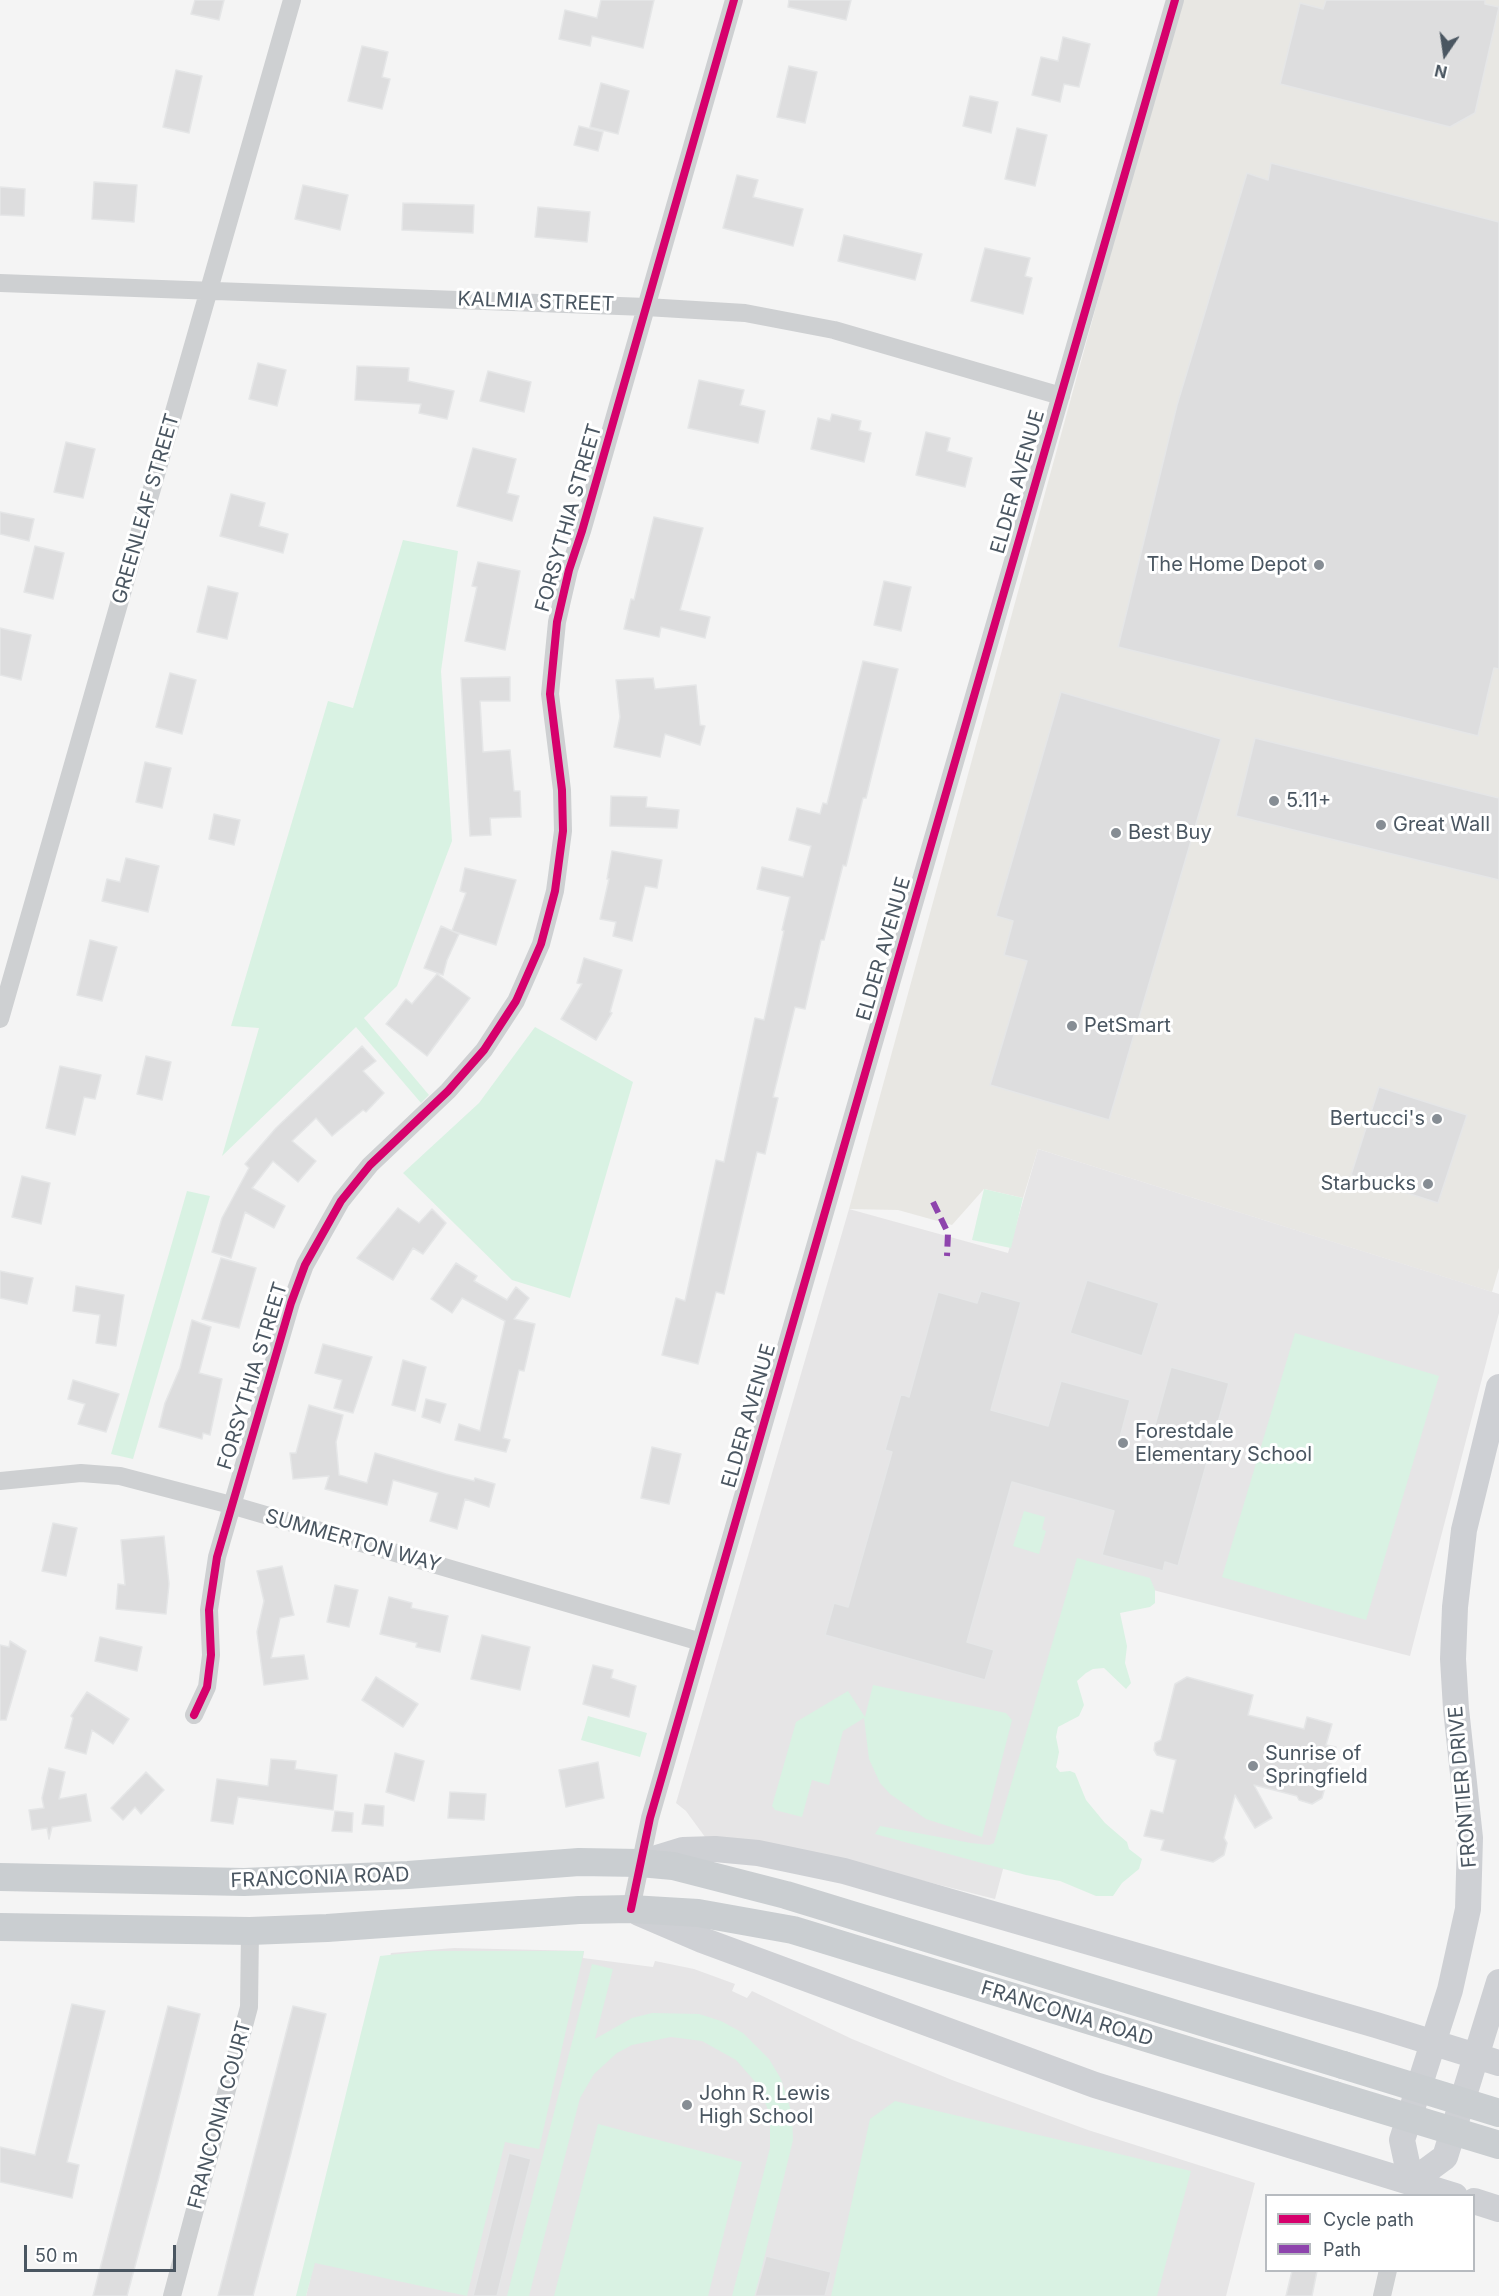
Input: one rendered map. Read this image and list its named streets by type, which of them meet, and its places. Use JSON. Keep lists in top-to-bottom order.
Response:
{
  "streets": {
    "main road": ["FRONTIER DRIVE", "FRANCONIA ROAD"],
    "street": [
      "KALMIA STREET",
      "ELDER AVENUE",
      "GREENLEAF STREET",
      "FORSYTHIA STREET",
      "SUMMERTON WAY",
      "FRANCONIA COURT"
    ]
  },
  "crossings": [
    ["KALMIA STREET", "ELDER AVENUE"],
    ["KALMIA STREET", "GREENLEAF STREET"],
    ["KALMIA STREET", "FORSYTHIA STREET"],
    ["ELDER AVENUE", "SUMMERTON WAY"],
    ["ELDER AVENUE", "FRANCONIA ROAD"],
    ["FORSYTHIA STREET", "SUMMERTON WAY"],
    ["FRONTIER DRIVE", "FRANCONIA ROAD"],
    ["FRANCONIA ROAD", "FRANCONIA COURT"]
  ],
  "places": [
    "The Home Depot",
    "5.11+",
    "Great Wall",
    "Best Buy",
    "PetSmart",
    "Bertucci's",
    "Starbucks",
    "Forestdale Elementary School",
    "Sunrise of Springfield",
    "John R. Lewis High School"
  ],
  "legend": ["Cycle path", "Path"],
  "scale_bar": "50 m",
  "north": "bottom"
}
